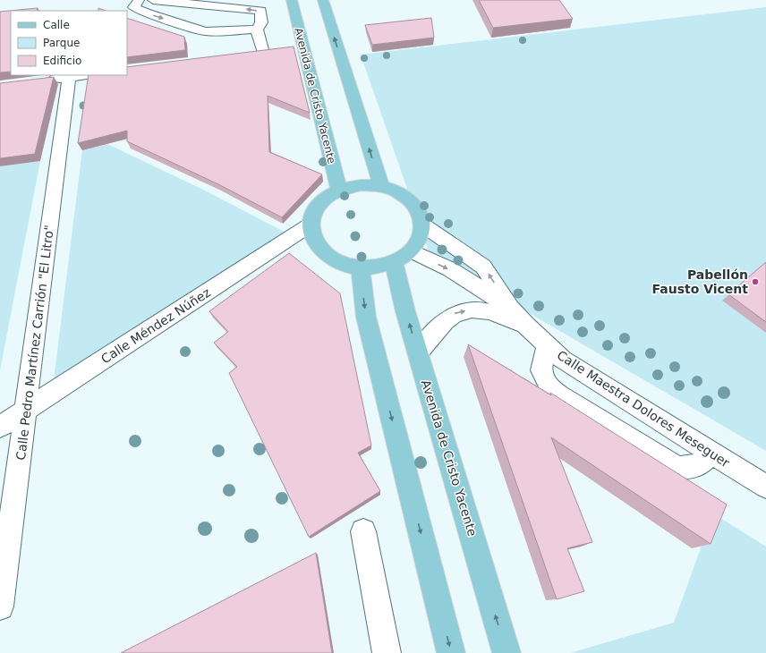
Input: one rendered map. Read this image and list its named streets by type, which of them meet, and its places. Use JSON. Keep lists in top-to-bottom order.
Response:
{
  "streets": {
    "main road": ["Avenida de Cristo Yacente"],
    "street": ["Calle Méndez Núñez", "Calle Pedro Martínez Carrión \"El Litro\"", "Calle Maestra Dolores Meseguer"]
  },
  "crossings": [
    ["Avenida de Cristo Yacente", "Calle Méndez Núñez"],
    ["Avenida de Cristo Yacente", "Calle Maestra Dolores Meseguer"],
    ["Calle Méndez Núñez", "Calle Pedro Martínez Carrión \"El Litro\""],
    ["Calle Méndez Núñez", "Calle Maestra Dolores Meseguer"]
  ],
  "places": ["Pabellón Fausto Vicent"],
  "legend": ["Calle", "Parque", "Edificio"]
}
